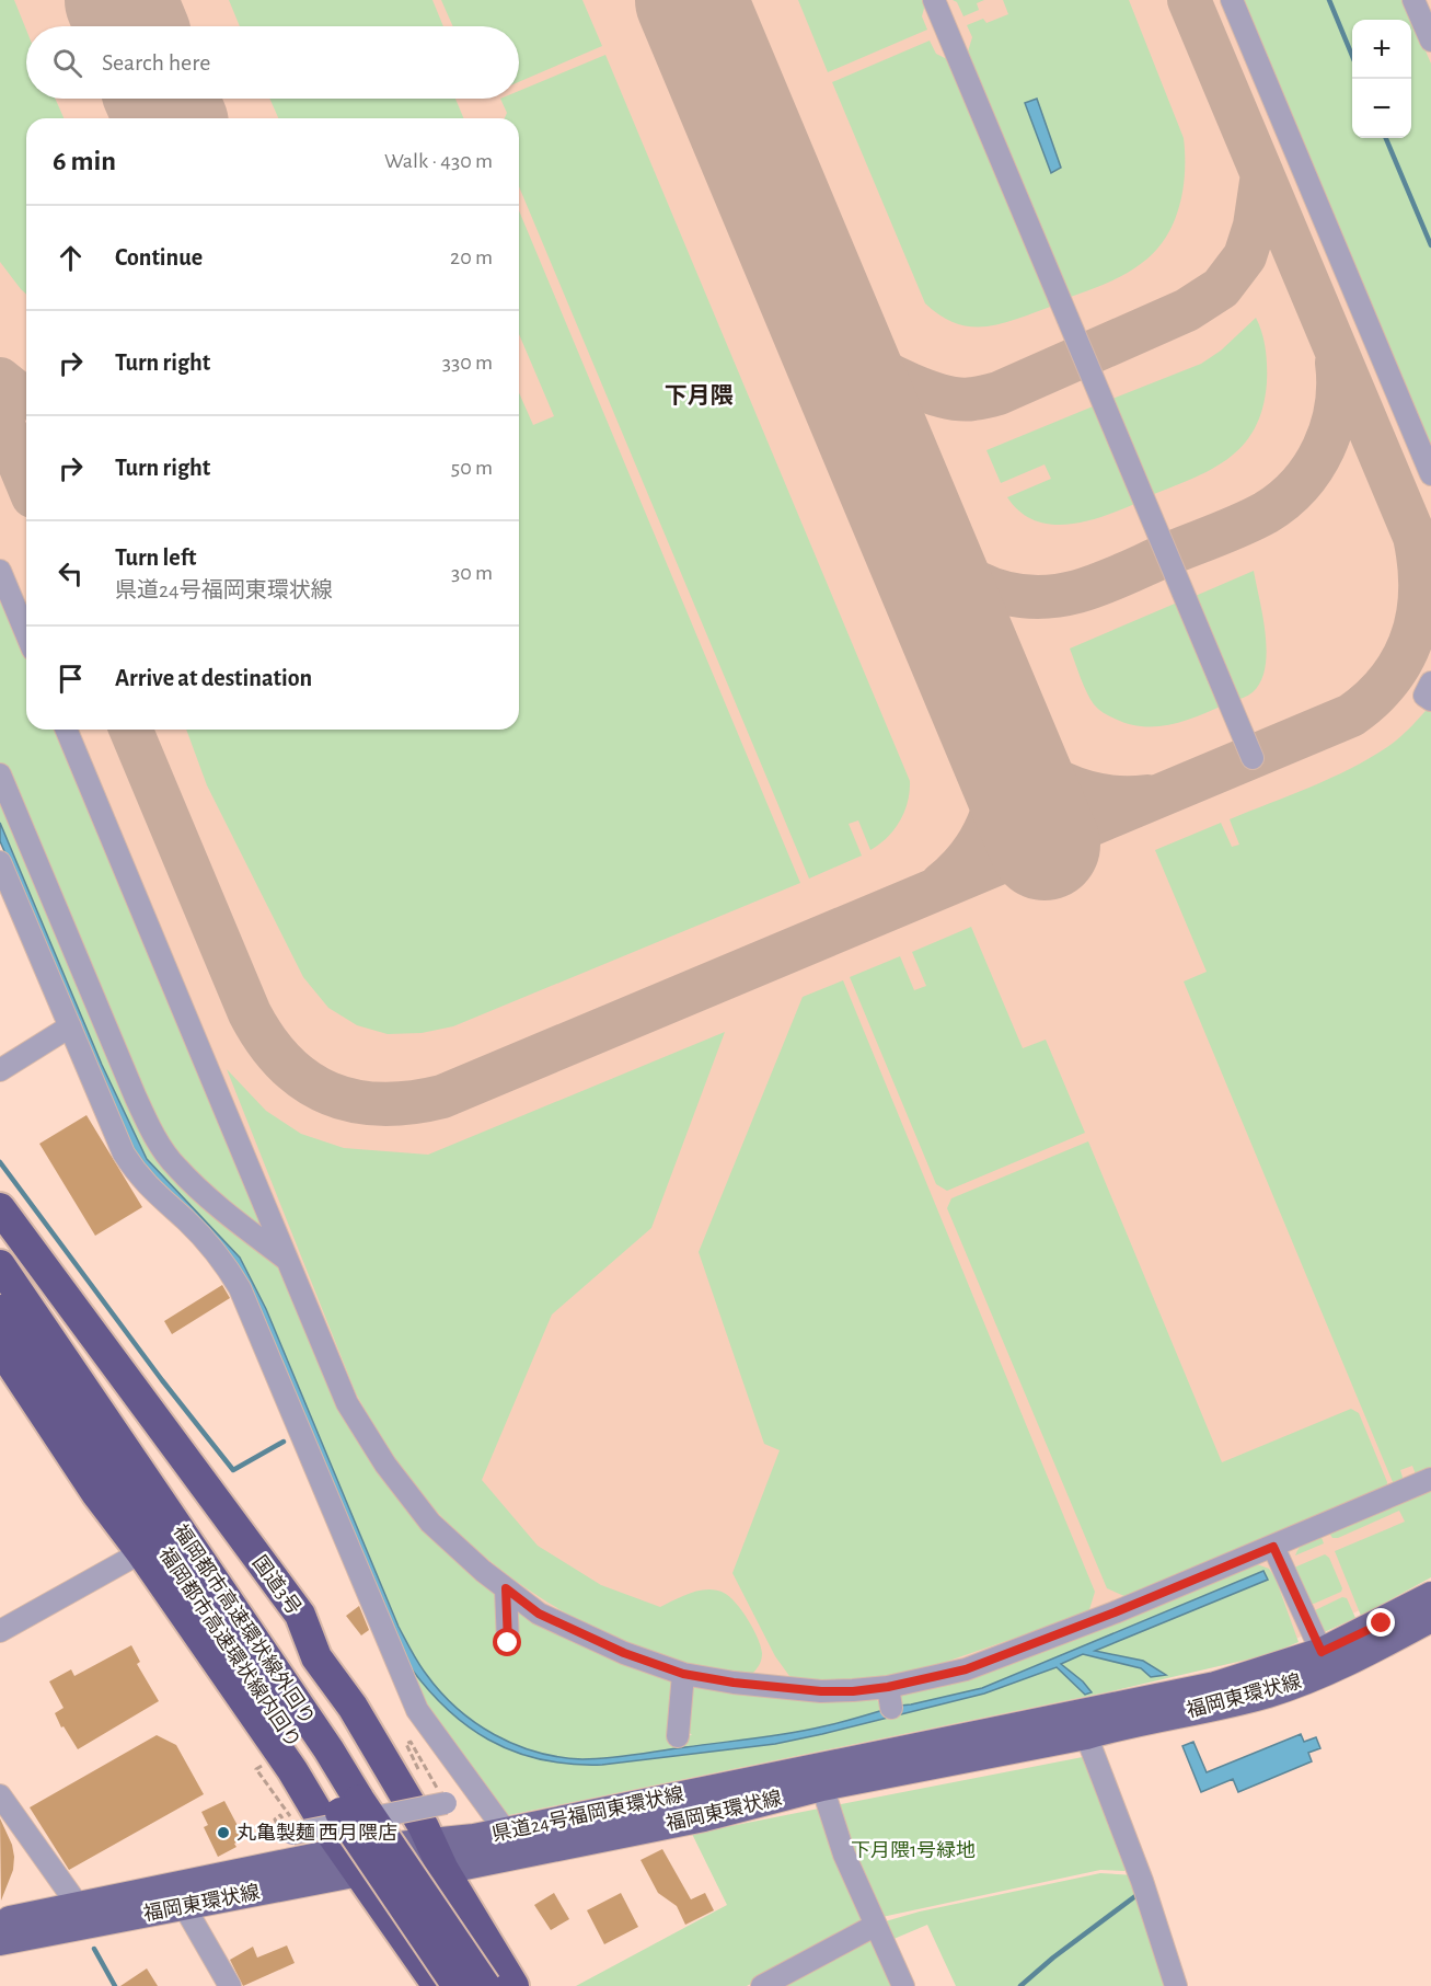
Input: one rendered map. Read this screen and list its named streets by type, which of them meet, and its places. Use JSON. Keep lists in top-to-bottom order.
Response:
{
  "streets": {
    "highway": ["国道3号", "福岡都市高速環状線外回り", "福岡都市高速環状線内回り"],
    "main road": ["福岡東環状線", "県道24号福岡東環状線"]
  },
  "crossings": [
    ["国道3号", "福岡東環状線"],
    ["国道3号", "県道24号福岡東環状線"],
    ["福岡東環状線", "県道24号福岡東環状線"]
  ],
  "districts": ["下月隈"],
  "parks": ["下月隈1号緑地"],
  "places": ["丸亀製麺 西月隈店"],
  "page": {
    "map_buttons": ["+", "−"],
    "search": "Search here",
    "heading": ["6 min", "Walk · 430 m"],
    "list": [
      ["Continue", "20 m"],
      ["Turn right", "330 m"],
      ["Turn right", "50 m"],
      ["Turn left", "県道24号福岡東環状線", "30 m"],
      "Arrive at destination"
    ]
  }
}
